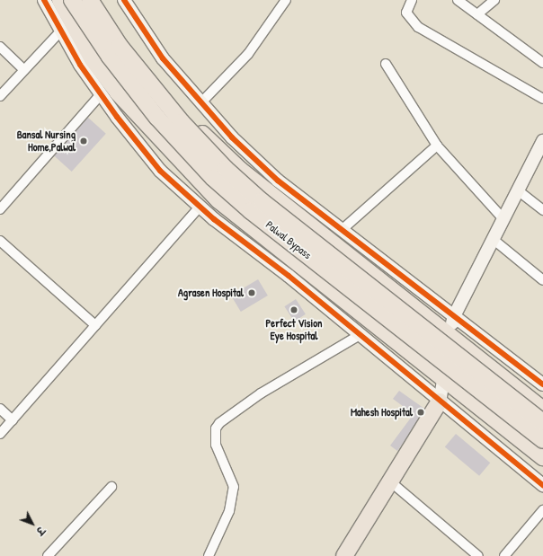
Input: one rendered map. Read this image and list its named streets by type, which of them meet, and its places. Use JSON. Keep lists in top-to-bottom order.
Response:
{
  "streets": {
    "highway": ["Palwal Bypass"]
  },
  "places": [
    "Bansal Nursing Home,Palwal",
    "Agrasen Hospital",
    "Perfect Vision Eye Hospital",
    "Mahesh Hospital"
  ],
  "north": "bottom right"
}
